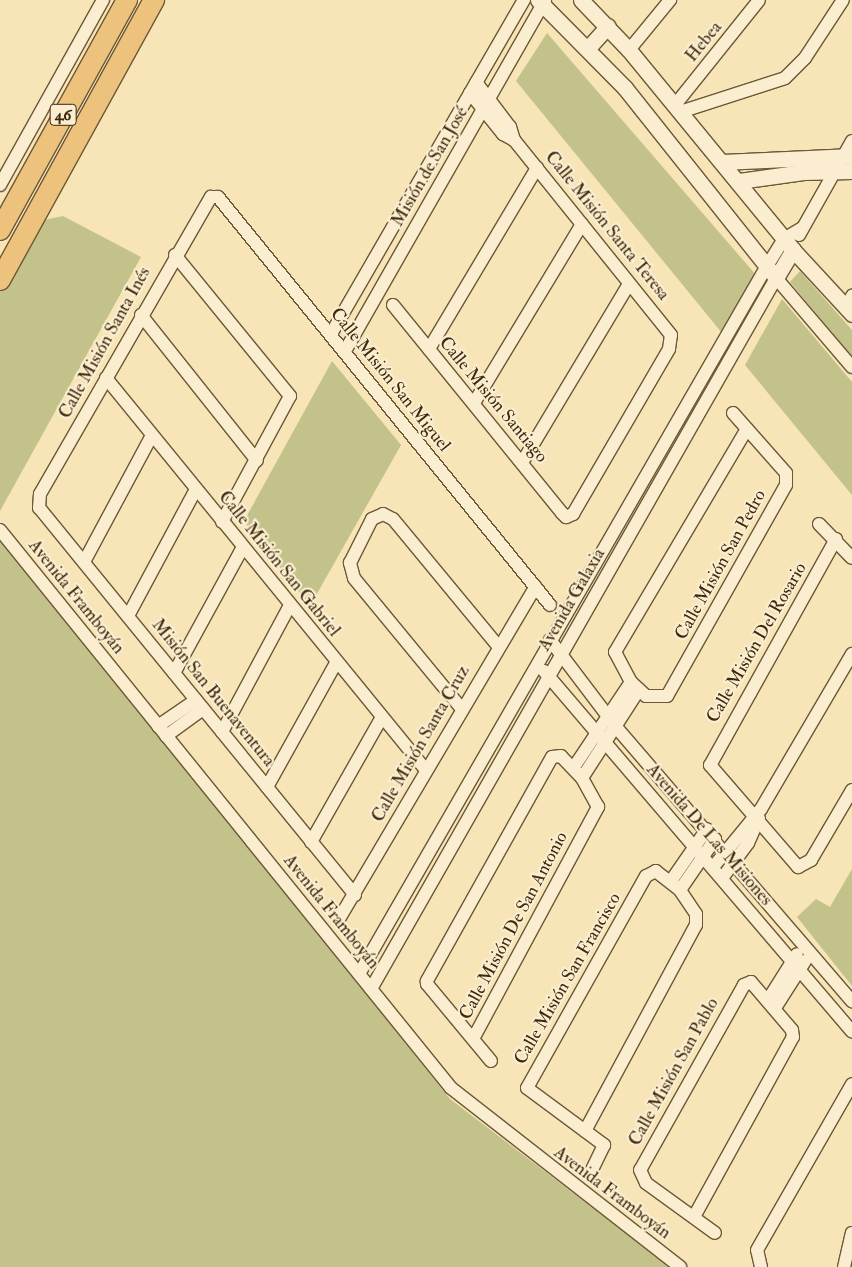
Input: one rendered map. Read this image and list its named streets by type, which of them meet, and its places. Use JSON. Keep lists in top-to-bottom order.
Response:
{
  "streets": {
    "main road": ["46"],
    "street": [
      "Hebea",
      "Misión de San José",
      "Calle Misión Santa Teresa",
      "Calle Misión Santa Inés",
      "Calle Misión San Miguel",
      "Calle Misión Santiago",
      "Calle Misión San Gabriel",
      "Calle Misión San Pedro",
      "Avenida Framboyán",
      "Avenida Galaxia",
      "Calle Misión Del Rosario",
      "Misión San Buenaventura",
      "Calle Misión Santa Cruz",
      "Avenida De Las Misiones",
      "Calle Misión De San Antonio",
      "Calle Misión San Francisco",
      "Calle Misión San Pablo"
    ]
  },
  "crossings": [
    ["Misión de San José", "Calle Misión Santa Teresa"],
    ["Misión de San José", "Calle Misión San Miguel"],
    ["Calle Misión Santa Teresa", "Calle Misión Santiago"],
    ["Calle Misión Santa Inés", "Calle Misión San Miguel"],
    ["Calle Misión Santa Inés", "Calle Misión San Gabriel"],
    ["Calle Misión Santa Inés", "Misión San Buenaventura"],
    ["Calle Misión San Miguel", "Calle Misión Santa Cruz"],
    ["Calle Misión San Gabriel", "Calle Misión Santa Cruz"],
    ["Avenida Framboyán", "Avenida Galaxia"],
    ["Avenida Galaxia", "Avenida De Las Misiones"],
    ["Misión San Buenaventura", "Calle Misión Santa Cruz"]
  ]
}
